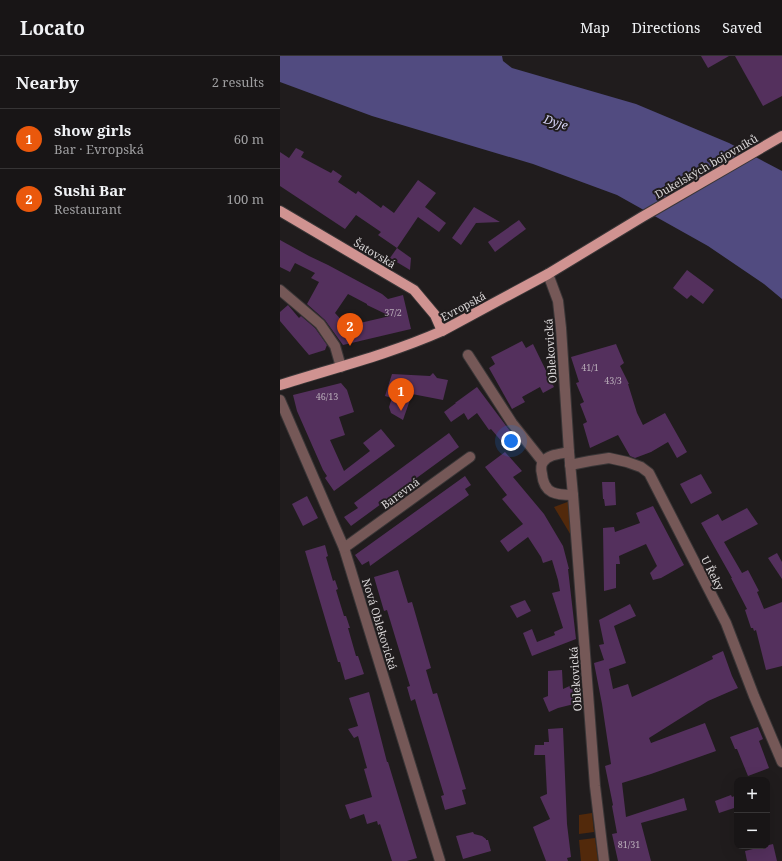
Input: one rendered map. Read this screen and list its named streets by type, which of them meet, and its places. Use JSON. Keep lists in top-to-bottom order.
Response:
{
  "streets": {
    "main road": ["Dukelských bojovníků", "Šatovská", "Evropská"],
    "street": [
      "Oblekovická",
      "Barevná",
      "U Řeky",
      "Nová Oblekovická"
    ]
  },
  "crossings": [
    ["Dukelských bojovníků", "Evropská"],
    ["Šatovská", "Evropská"],
    ["Evropská", "Oblekovická"],
    ["Oblekovická", "U Řeky"],
    ["Barevná", "Nová Oblekovická"]
  ],
  "water": ["Dyje"],
  "house_numbers": [
    "37/2",
    "41/1",
    "43/3",
    "46/13",
    "81/31"
  ],
  "page": {
    "header": "Locato",
    "nav": ["Map", "Directions", "Saved"],
    "heading": ["Nearby", "2 results"],
    "list": [
      {
        "mark": "1",
        "name": "show girls",
        "note": "Bar · Evropská",
        "value": "60 m"
      },
      {
        "mark": "2",
        "name": "Sushi Bar",
        "note": "Restaurant",
        "value": "100 m"
      }
    ],
    "pins": ["2", "1"],
    "map_buttons": ["+", "−"]
  }
}
